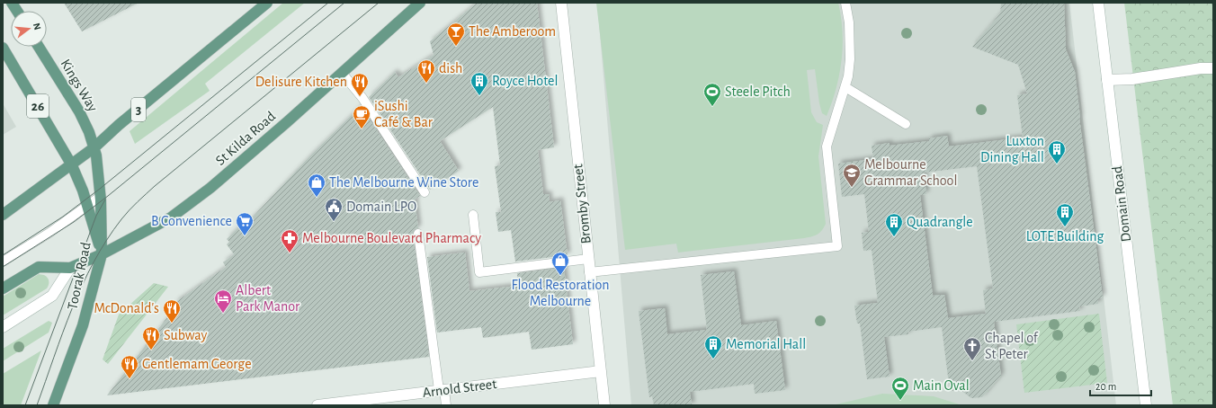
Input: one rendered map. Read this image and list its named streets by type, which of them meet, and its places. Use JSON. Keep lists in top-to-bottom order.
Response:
{
  "streets": {
    "main road": [
      "Kings Way",
      "26",
      "3",
      "St Kilda Road",
      "Toorak Road"
    ],
    "street": ["Bromby Street", "Domain Road", "Arnold Street"]
  },
  "crossings": [
    ["Kings Way", "3"],
    ["Kings Way", "Toorak Road"],
    ["26", "3"],
    ["3", "Toorak Road"],
    ["St Kilda Road", "Toorak Road"],
    ["Bromby Street", "Arnold Street"]
  ],
  "places": {
    "bar": ["The Amberoom"],
    "restaurant": [
      "dish",
      "Delisure Kitchen",
      "McDonald's",
      "Subway",
      "Gentlemam George"
    ],
    "building": [
      "Royce Hotel",
      "Luxton Dining Hall",
      "LOTE Building",
      "Quadrangle",
      "Memorial Hall"
    ],
    "sports": ["Steele Pitch", "Main Oval"],
    "cafe": ["iSushi Café & Bar"],
    "school or university": ["Melbourne Grammar School"],
    "shop": ["The Melbourne Wine Store", "Flood Restoration Melbourne"],
    "public building": ["Domain LPO"],
    "supermarket": ["B Convenience"],
    "pharmacy": ["Melbourne Boulevard Pharmacy"],
    "hotel": ["Albert Park Manor"],
    "church": ["Chapel of St Peter"]
  },
  "scale_bar": "20 m",
  "north": "right"
}
